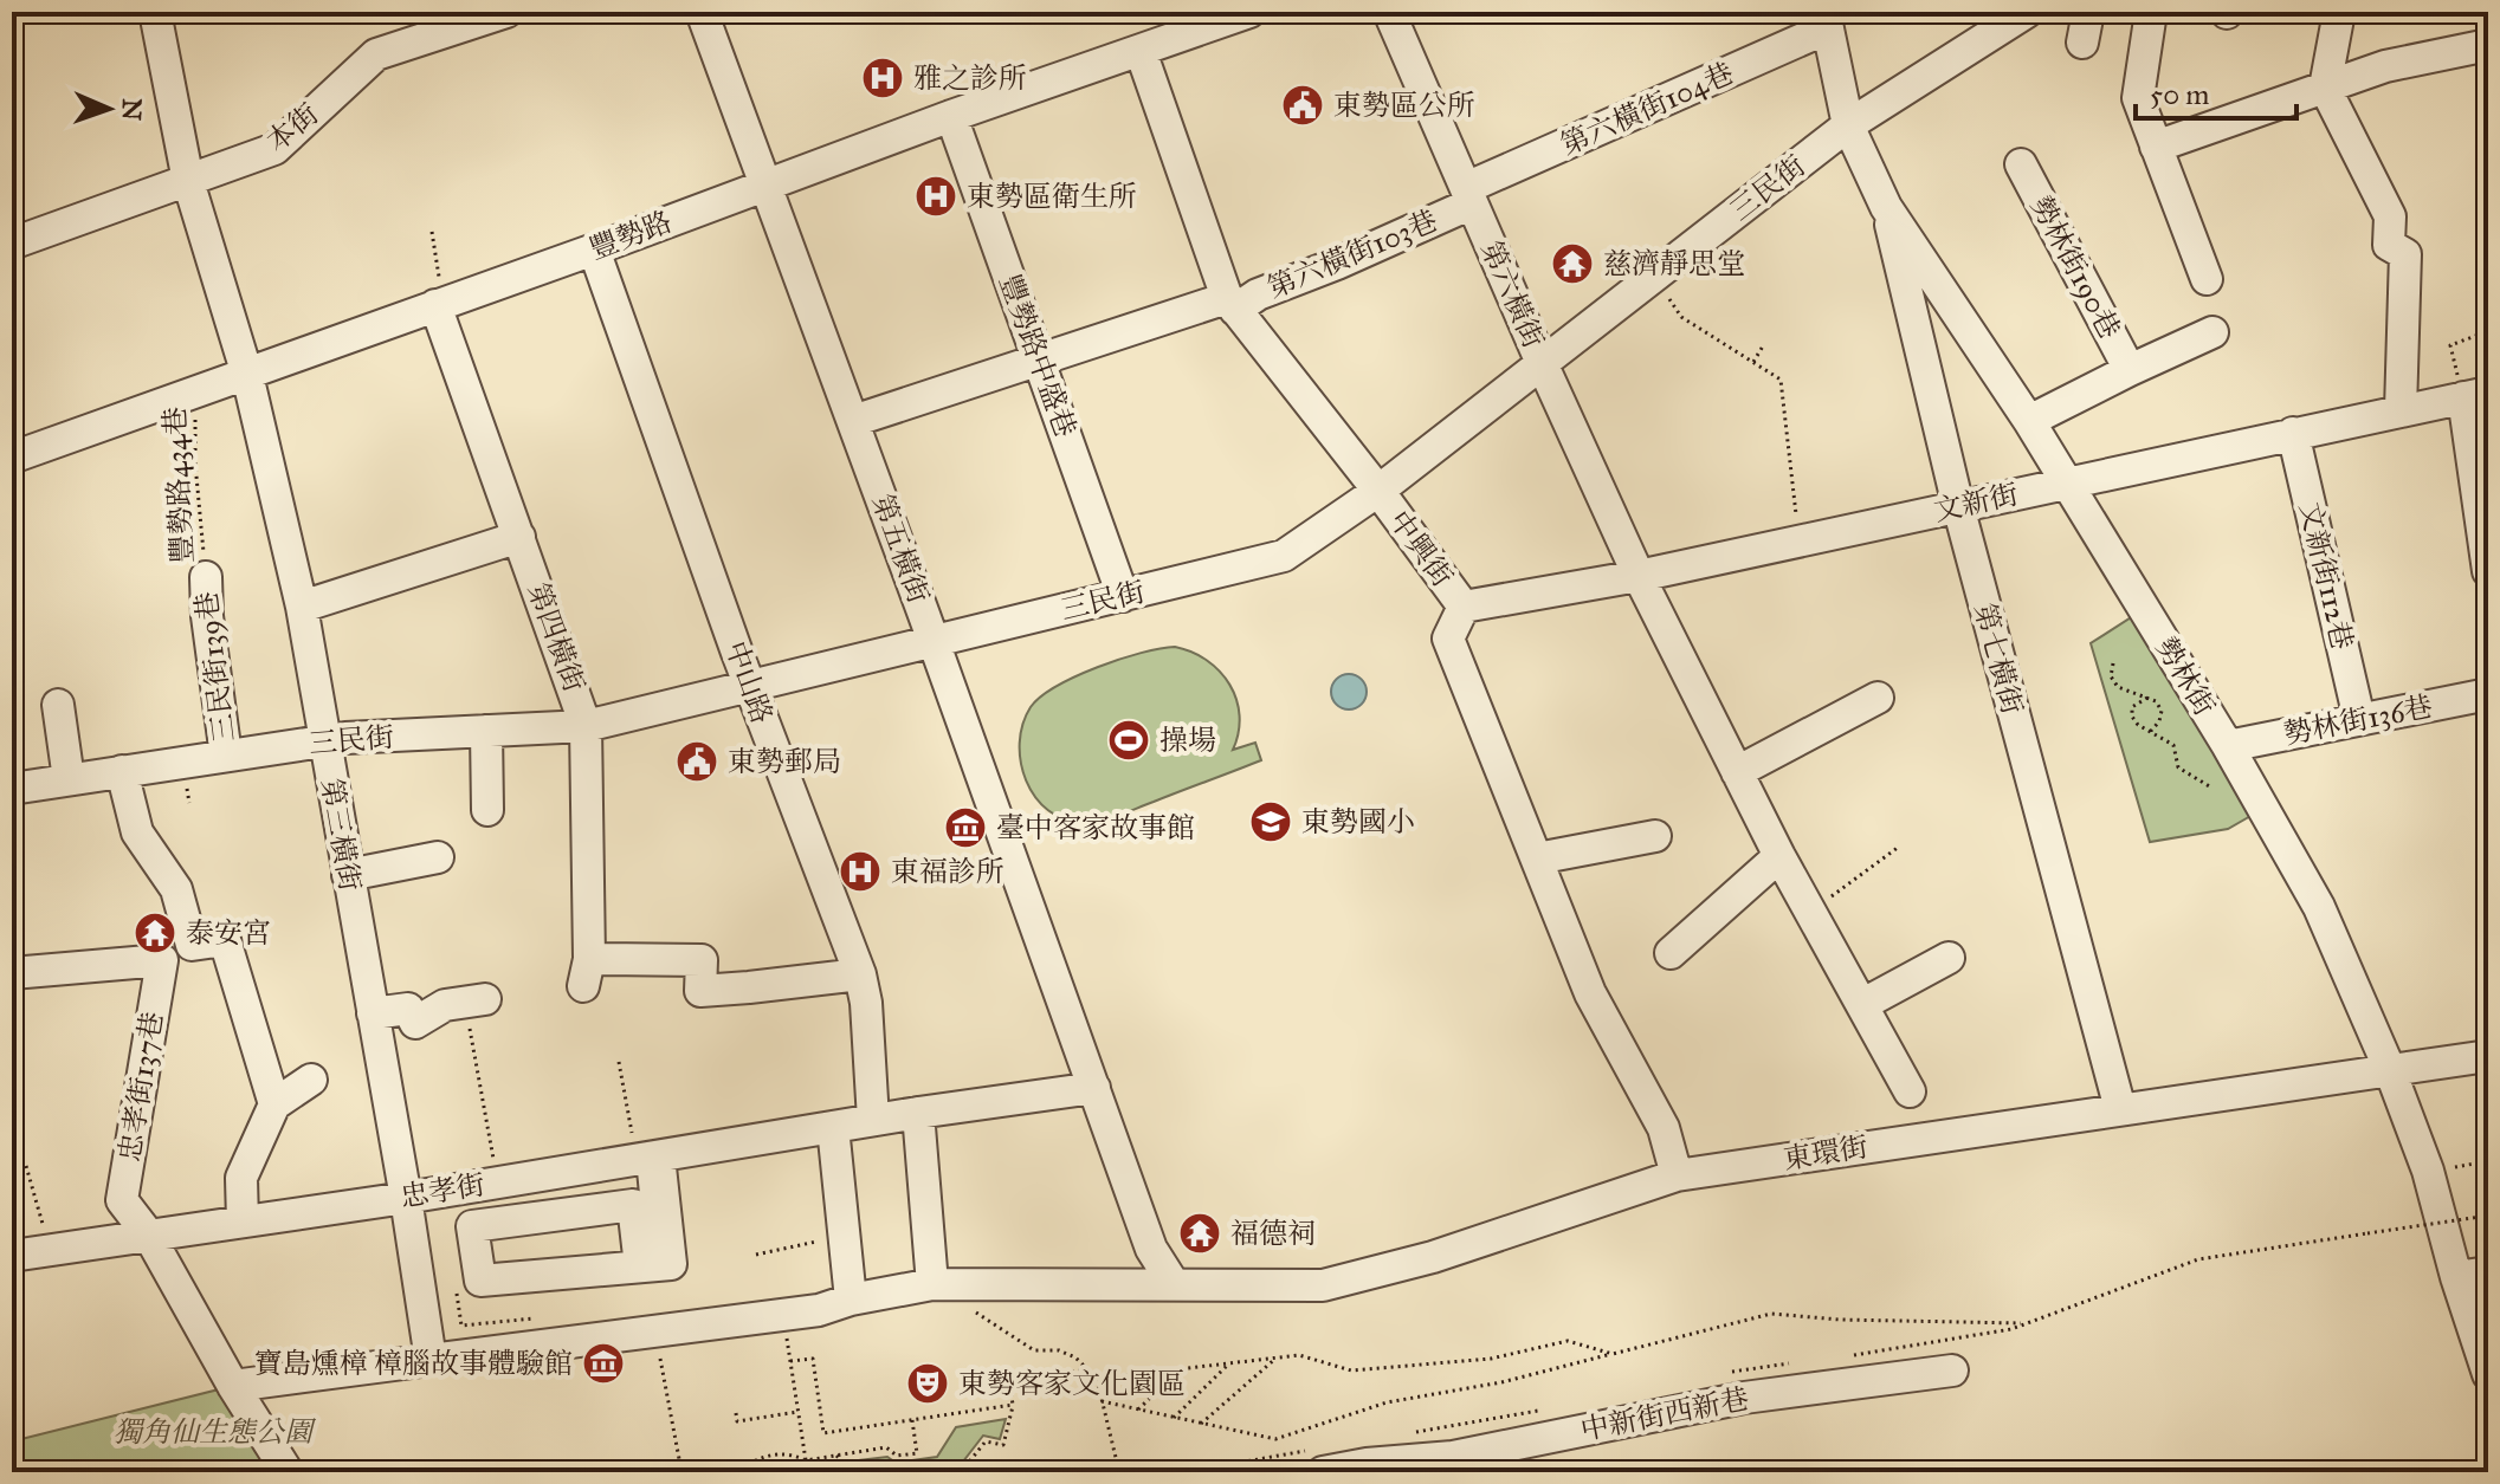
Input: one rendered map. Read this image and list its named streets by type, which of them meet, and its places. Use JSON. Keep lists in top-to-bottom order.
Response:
{
  "streets": {
    "street": [
      "第六橫街104巷",
      "本街",
      "三民街",
      "豐勢路",
      "第六橫街103巷",
      "勢林街190巷",
      "第六橫街",
      "豐勢路中盛巷",
      "文新街",
      "第五橫街",
      "中興街",
      "文新街112巷",
      "第四橫街",
      "第七橫街",
      "三民街139巷",
      "勢林街",
      "中山路",
      "勢林街136巷",
      "第三橫街",
      "忠孝街137巷",
      "東環街",
      "忠孝街",
      "中新街西新巷"
    ],
    "path": ["豐勢路434巷"]
  },
  "crossings": [
    ["第六橫街104巷", "第六橫街103巷"],
    ["第六橫街104巷", "第六橫街"],
    ["第六橫街104巷", "勢林街"],
    ["本街", "第三橫街"],
    ["三民街", "第六橫街"],
    ["三民街", "豐勢路中盛巷"],
    ["三民街", "第五橫街"],
    ["三民街", "中興街"],
    ["三民街", "第四橫街"],
    ["三民街", "三民街139巷"],
    ["三民街", "勢林街"],
    ["三民街", "中山路"],
    ["三民街", "第三橫街"],
    ["豐勢路", "豐勢路中盛巷"],
    ["豐勢路", "豐勢路434巷"],
    ["豐勢路", "第五橫街"],
    ["豐勢路", "中興街"],
    ["豐勢路", "第四橫街"],
    ["豐勢路", "中山路"],
    ["豐勢路", "第三橫街"],
    ["第六橫街103巷", "第六橫街"],
    ["第六橫街103巷", "豐勢路中盛巷"],
    ["第六橫街103巷", "第五橫街"],
    ["第六橫街103巷", "中興街"],
    ["勢林街190巷", "勢林街"],
    ["第六橫街", "文新街"],
    ["豐勢路434巷", "三民街139巷"],
    ["文新街", "中興街"],
    ["文新街", "文新街112巷"],
    ["文新街", "第七橫街"],
    ["文新街", "勢林街"],
    ["中興街", "東環街"],
    ["文新街112巷", "勢林街136巷"],
    ["第四橫街", "中山路"],
    ["第七橫街", "勢林街"],
    ["第七橫街", "東環街"],
    ["勢林街", "勢林街136巷"],
    ["勢林街", "東環街"],
    ["中山路", "忠孝街"],
    ["第三橫街", "東環街"],
    ["第三橫街", "忠孝街"],
    ["忠孝街137巷", "忠孝街"]
  ],
  "parks": ["獨角仙生態公園"],
  "places": {
    "hospital": ["雅之診所", "東勢區衛生所", "東福診所"],
    "public building": ["東勢區公所", "東勢郵局"],
    "temple": ["慈濟靜思堂", "泰安宮", "福德祠"],
    "sports": ["操場"],
    "school or university": ["東勢國小"],
    "museum": ["臺中客家故事館", "寶島燻樟 樟腦故事體驗館"],
    "theatre": ["東勢客家文化園區"]
  },
  "scale_bar": "50 m",
  "north": "right"
}
